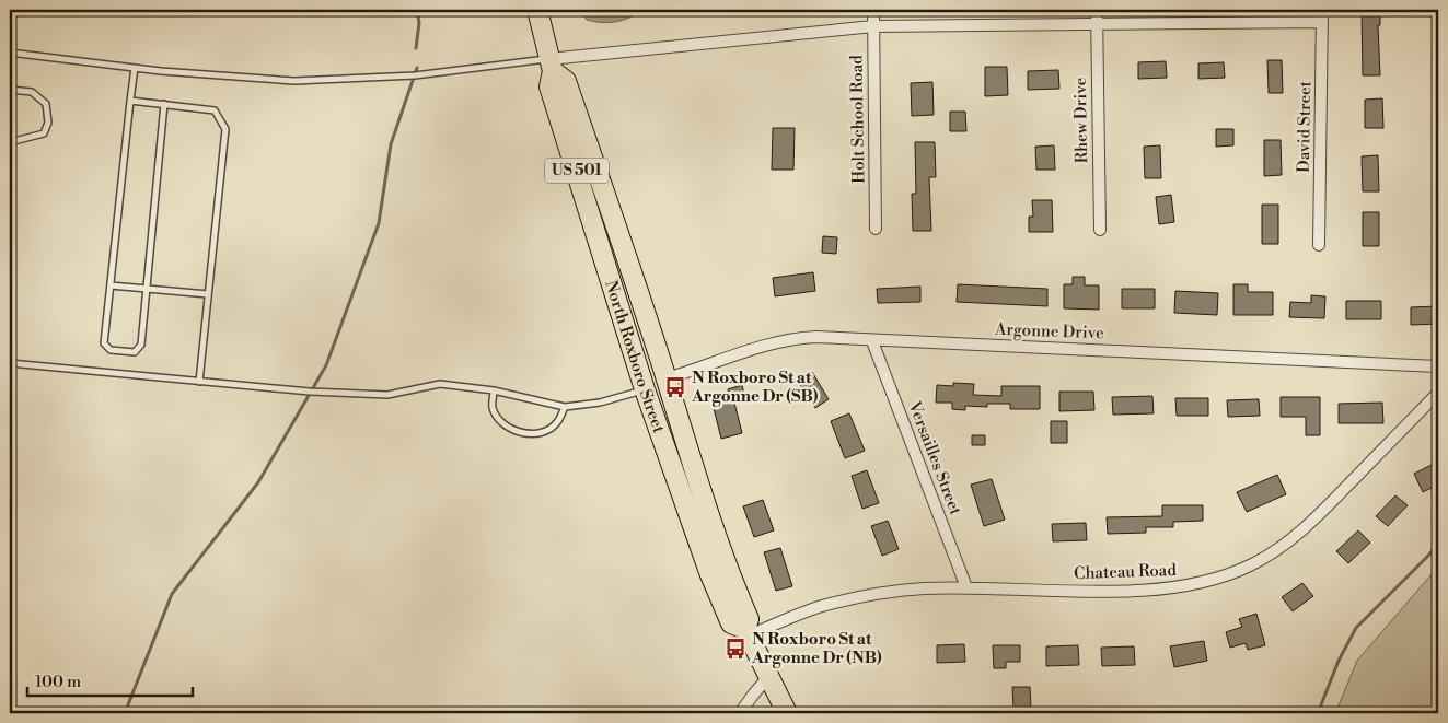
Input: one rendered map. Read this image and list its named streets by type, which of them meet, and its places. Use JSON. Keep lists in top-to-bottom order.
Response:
{
  "streets": {
    "highway": ["US 501", "North Roxboro Street"],
    "street": [
      "Holt School Road",
      "Rhew Drive",
      "David Street",
      "Argonne Drive",
      "Versailles Street",
      "Chateau Road"
    ]
  },
  "crossings": [
    ["Argonne Drive", "North Roxboro Street"],
    ["Argonne Drive", "Versailles Street"],
    ["North Roxboro Street", "Chateau Road"],
    ["Versailles Street", "Chateau Road"]
  ],
  "places": {
    "bus stop": ["N Roxboro St at Argonne Dr (SB)", "N Roxboro St at Argonne Dr (NB)"]
  },
  "scale_bar": "100 m"
}
